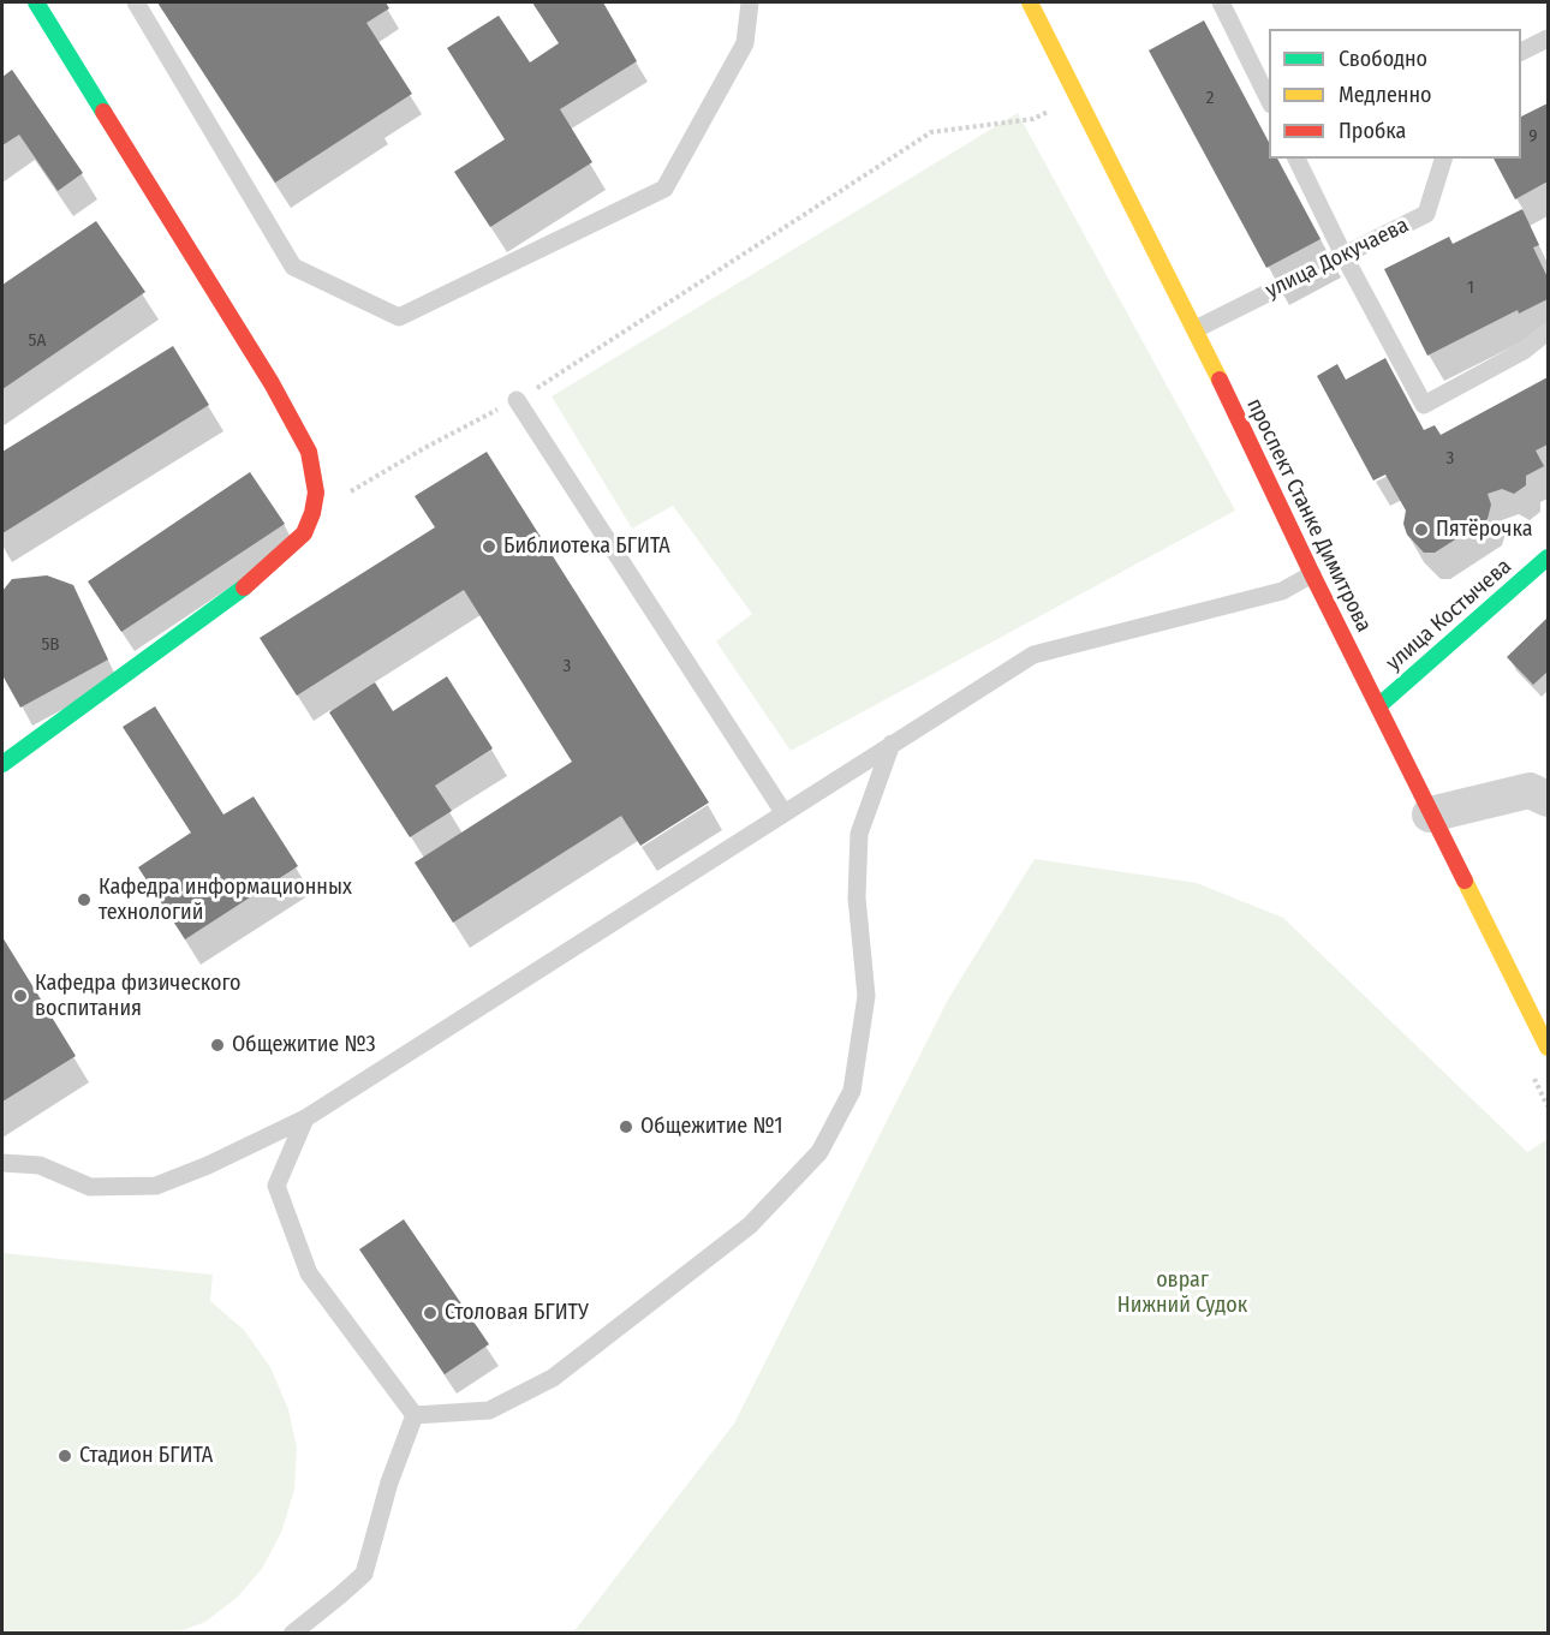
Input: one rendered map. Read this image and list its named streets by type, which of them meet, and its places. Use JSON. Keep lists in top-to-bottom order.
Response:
{
  "streets": {
    "street": ["проспект Станке Димитрова", "улица Костычева"],
    "lane": ["улица Докучаева"]
  },
  "crossings": [
    ["улица Докучаева", "проспект Станке Димитрова"],
    ["проспект Станке Димитрова", "улица Костычева"]
  ],
  "parks": ["овраг Нижний Судок"],
  "places": [
    "Пятёрочка",
    "Библиотека БГИТА",
    "Кафедра информационных технологий",
    "Кафедра физического воспитания",
    "Общежитие №3",
    "Общежитие №1",
    "Столовая БГИТУ",
    "Стадион БГИТА"
  ],
  "house_numbers": [
    "2",
    "9",
    "1",
    "5А",
    "3",
    "5В",
    "3"
  ],
  "legend": ["Свободно", "Медленно", "Пробка"]
}
